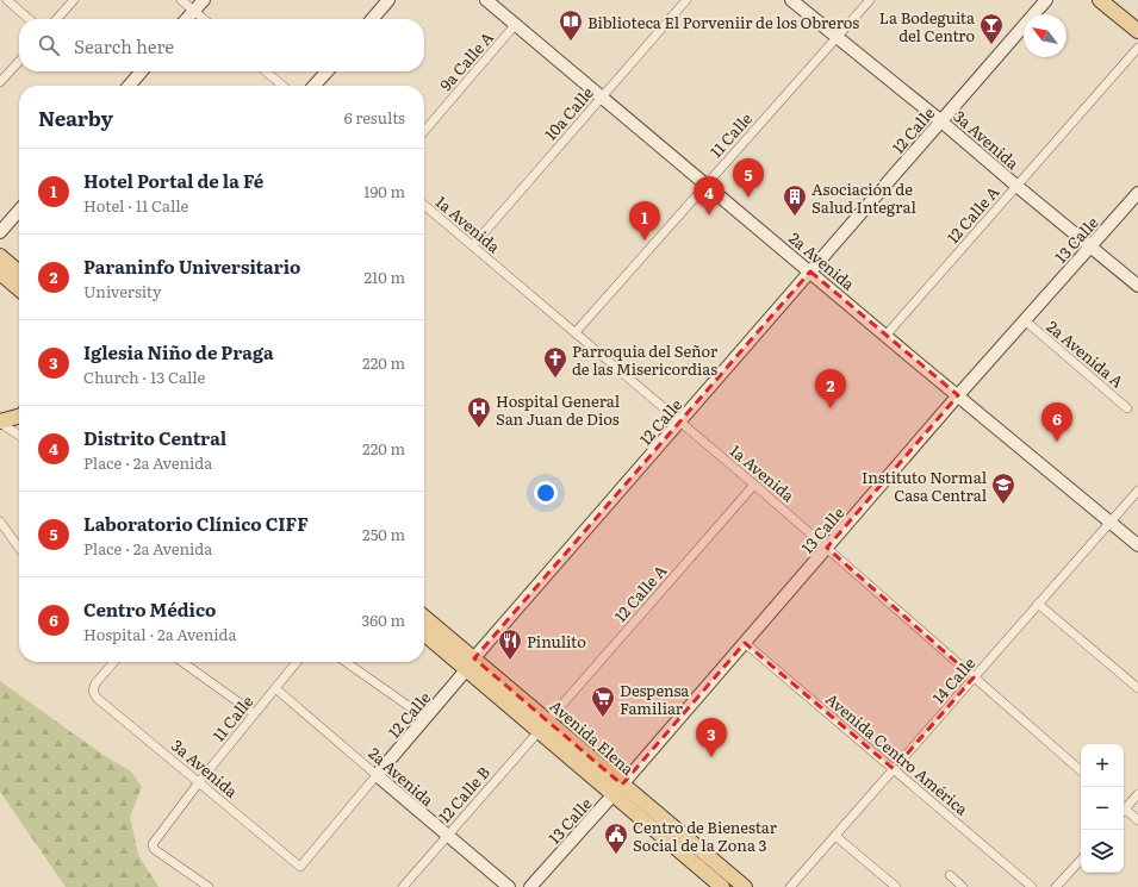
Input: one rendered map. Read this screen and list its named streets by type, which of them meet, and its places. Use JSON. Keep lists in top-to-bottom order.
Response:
{
  "streets": {
    "main road": ["Avenida Elena"],
    "street": [
      "9a Calle A",
      "10a Calle",
      "12 Calle",
      "11 Calle",
      "3a Avenida",
      "12 Calle A",
      "1a Avenida",
      "13 Calle",
      "2a Avenida",
      "2a Avenida A",
      "14 Calle",
      "Avenida Centro América",
      "12 Calle B"
    ]
  },
  "crossings": [
    ["9a Calle A", "2a Avenida"],
    ["10a Calle", "1a Avenida"],
    ["10a Calle", "2a Avenida"],
    ["12 Calle", "3a Avenida"],
    ["12 Calle", "1a Avenida"],
    ["12 Calle", "2a Avenida"],
    ["12 Calle", "Avenida Elena"],
    ["11 Calle", "3a Avenida"],
    ["11 Calle", "1a Avenida"],
    ["11 Calle", "2a Avenida"],
    ["3a Avenida", "12 Calle A"],
    ["3a Avenida", "13 Calle"],
    ["12 Calle A", "1a Avenida"],
    ["12 Calle A", "2a Avenida"],
    ["12 Calle A", "Avenida Elena"],
    ["12 Calle A", "12 Calle B"],
    ["1a Avenida", "13 Calle"],
    ["1a Avenida", "14 Calle"],
    ["13 Calle", "2a Avenida"],
    ["13 Calle", "2a Avenida A"],
    ["13 Calle", "Avenida Elena"],
    ["13 Calle", "Avenida Centro América"],
    ["2a Avenida", "14 Calle"],
    ["2a Avenida", "12 Calle B"],
    ["14 Calle", "Avenida Centro América"],
    ["Avenida Elena", "12 Calle B"]
  ],
  "places": {
    "library": ["Biblioteca El Porveniir de los Obreros"],
    "bar": ["La Bodeguita del Centro"],
    "building": ["Asociación de Salud Integral"],
    "church": ["Parroquia del Señor de las Misericordias"],
    "hospital": ["Hospital General San Juan de Dios"],
    "school or university": ["Instituto Normal Casa Central"],
    "restaurant": ["Pinulito"],
    "supermarket": ["Despensa Familiar"],
    "public building": ["Centro de Bienestar Social de la Zona 3"]
  },
  "north": "top left",
  "page": {
    "search": "Search here",
    "heading": ["Nearby", "6 results"],
    "list": [
      {
        "mark": "1",
        "name": "Hotel Portal de la Fé",
        "note": "Hotel · 11 Calle",
        "value": "190 m"
      },
      {
        "mark": "2",
        "name": "Paraninfo Universitario",
        "note": "University",
        "value": "210 m"
      },
      {
        "mark": "3",
        "name": "Iglesia Niño de Praga",
        "note": "Church · 13 Calle",
        "value": "220 m"
      },
      {
        "mark": "4",
        "name": "Distrito Central",
        "note": "Place · 2a Avenida",
        "value": "220 m"
      },
      {
        "mark": "5",
        "name": "Laboratorio Clínico CIFF",
        "note": "Place · 2a Avenida",
        "value": "250 m"
      },
      {
        "mark": "6",
        "name": "Centro Médico",
        "note": "Hospital · 2a Avenida",
        "value": "360 m"
      }
    ],
    "pins": [
      "5",
      "4",
      "1",
      "2",
      "6",
      "3"
    ],
    "map_buttons": ["+", "−"]
  }
}
